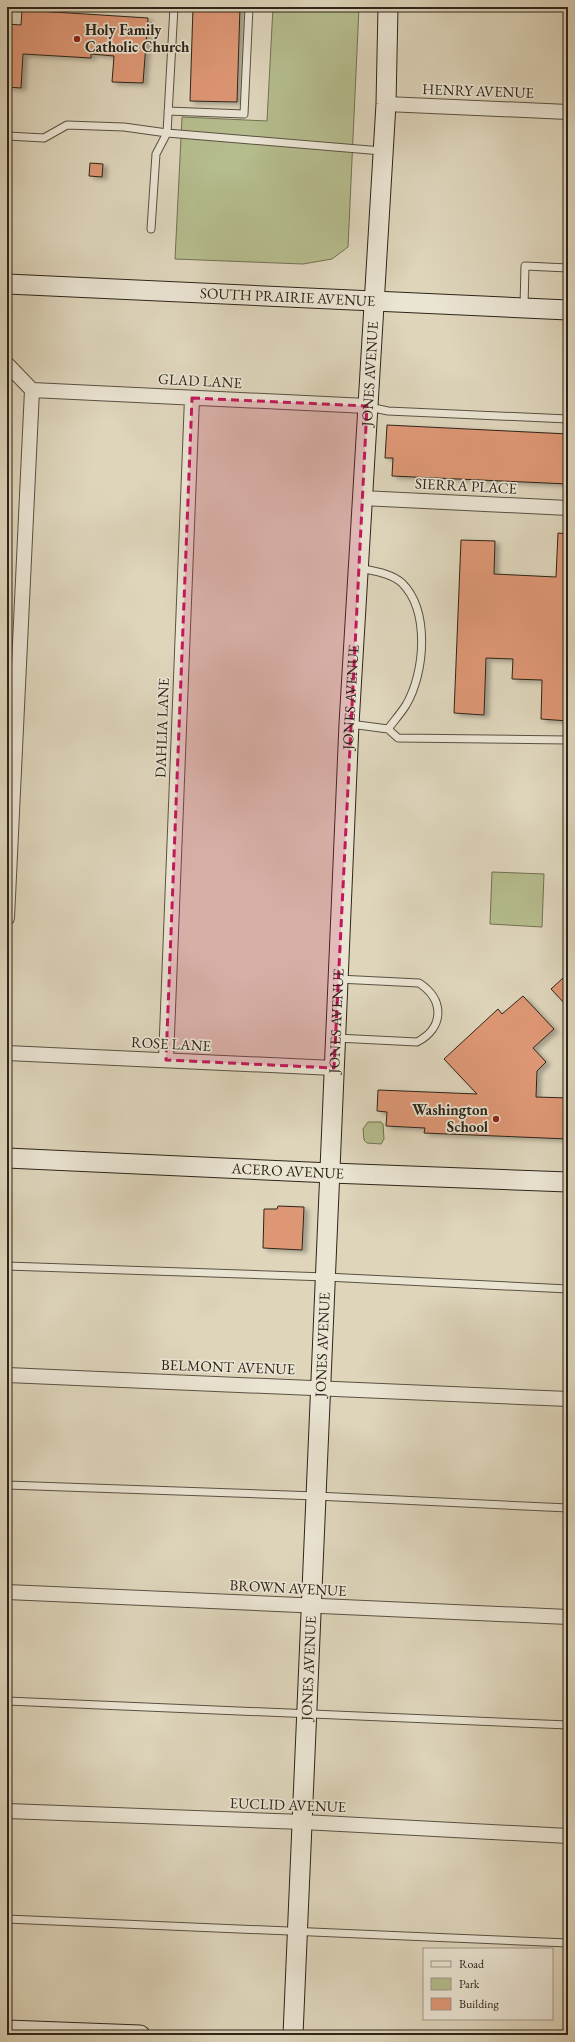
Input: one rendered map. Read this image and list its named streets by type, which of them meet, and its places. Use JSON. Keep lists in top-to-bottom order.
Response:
{
  "streets": {
    "street": [
      "HENRY AVENUE",
      "SOUTH PRAIRIE AVENUE",
      "JONES AVENUE",
      "GLAD LANE",
      "SIERRA PLACE",
      "DAHLIA LANE",
      "ROSE LANE",
      "ACERO AVENUE",
      "BELMONT AVENUE",
      "BROWN AVENUE",
      "EUCLID AVENUE"
    ]
  },
  "crossings": [
    ["HENRY AVENUE", "JONES AVENUE"],
    ["SOUTH PRAIRIE AVENUE", "JONES AVENUE"],
    ["JONES AVENUE", "GLAD LANE"],
    ["JONES AVENUE", "SIERRA PLACE"],
    ["JONES AVENUE", "ROSE LANE"],
    ["JONES AVENUE", "ACERO AVENUE"],
    ["JONES AVENUE", "BELMONT AVENUE"],
    ["JONES AVENUE", "BROWN AVENUE"],
    ["JONES AVENUE", "EUCLID AVENUE"],
    ["GLAD LANE", "DAHLIA LANE"],
    ["DAHLIA LANE", "ROSE LANE"]
  ],
  "places": ["Holy Family Catholic Church", "Washington School"],
  "legend": ["Road", "Park", "Building"]
}
